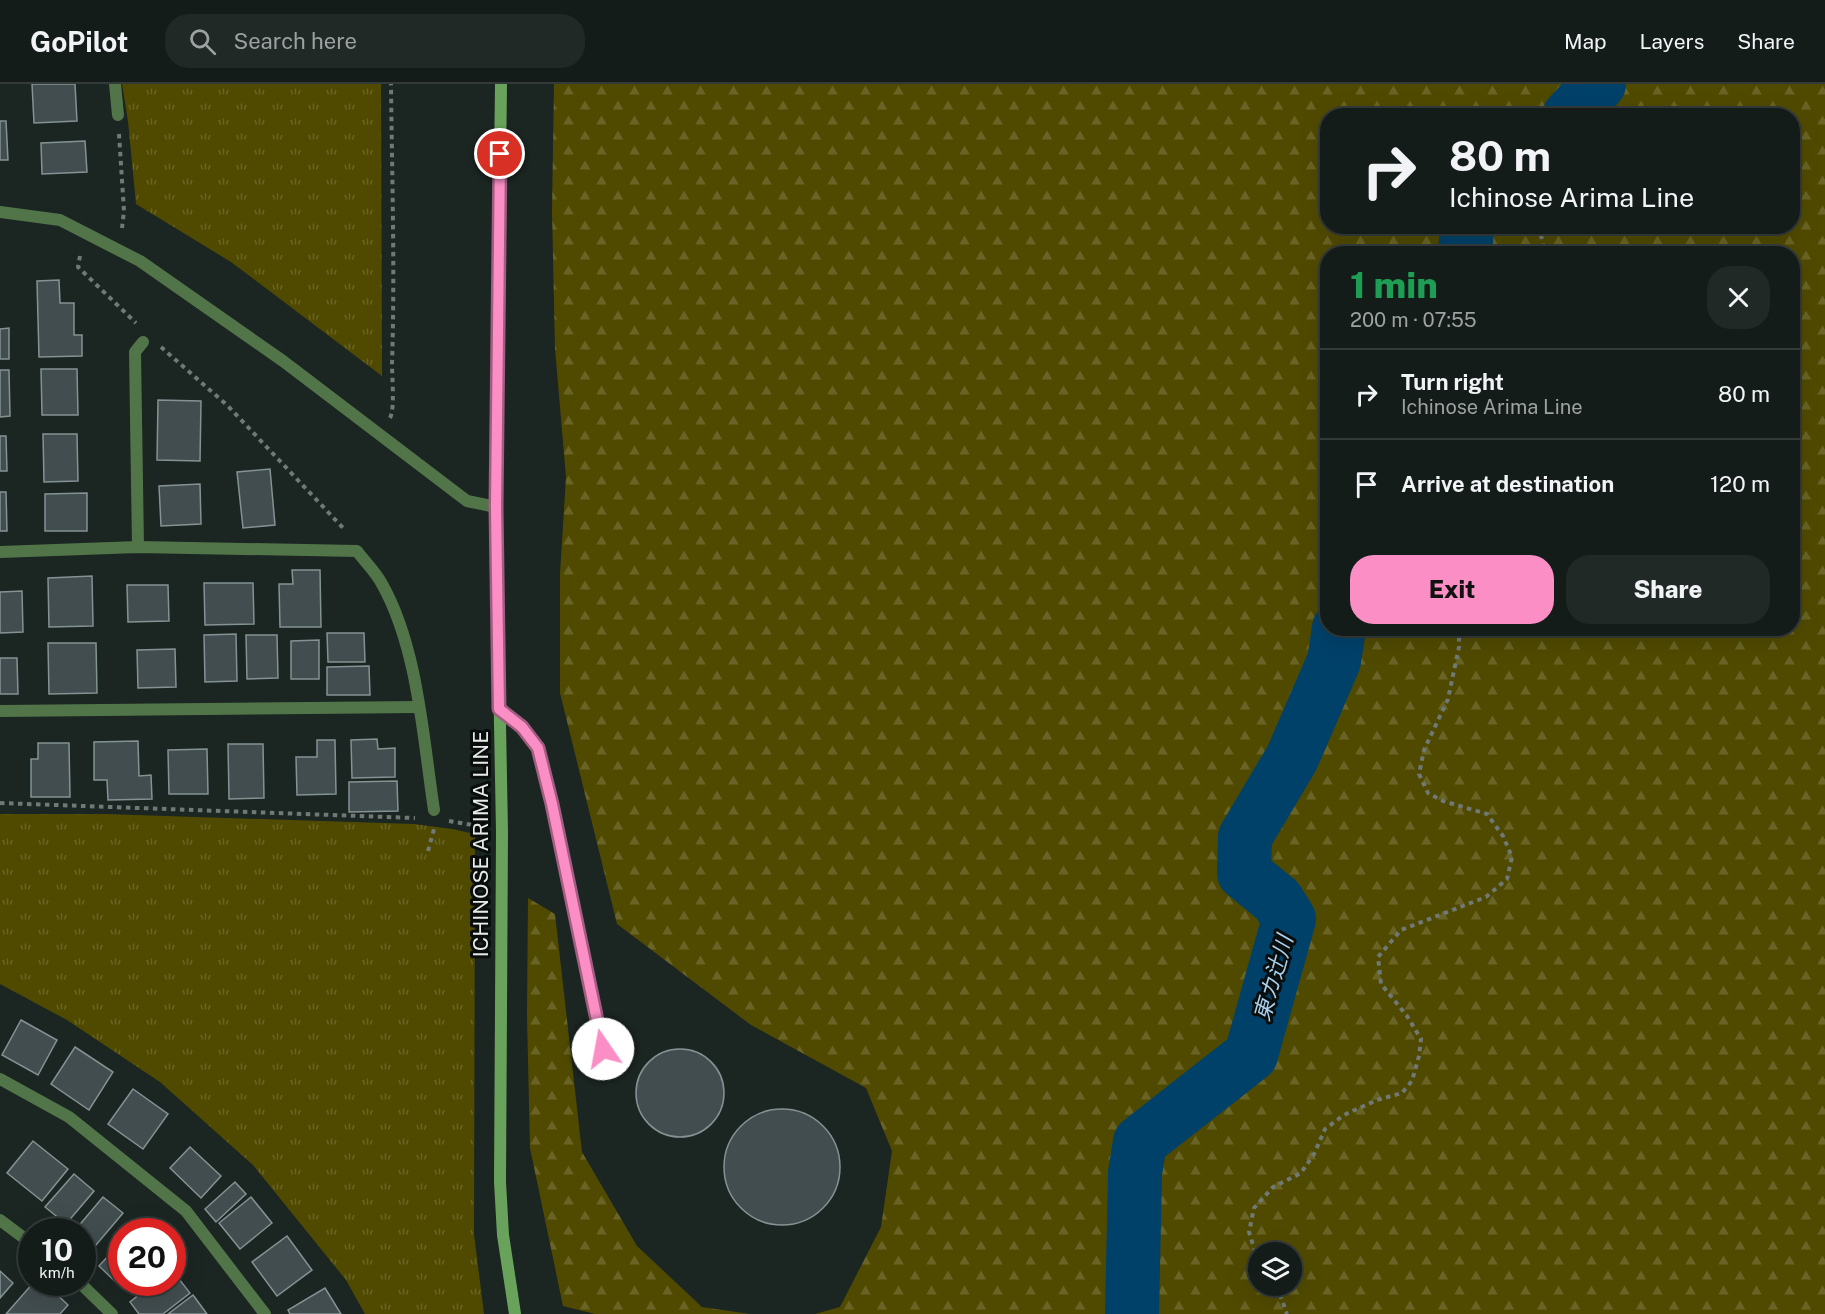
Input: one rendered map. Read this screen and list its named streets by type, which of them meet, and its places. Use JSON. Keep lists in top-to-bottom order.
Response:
{
  "streets": {
    "main road": ["ICHINOSE ARIMA LINE"]
  },
  "water": ["東カ辻川"],
  "page": {
    "header": "GoPilot",
    "search": "Search here",
    "nav": ["Map", "Layers", "Share"],
    "turn": ["80 m", "Ichinose Arima Line"],
    "heading": ["1 min", "200 m · 07:55"],
    "list": [
      {
        "name": "Turn right",
        "note": "Ichinose Arima Line",
        "value": "80 m"
      },
      {
        "name": "Arrive at destination",
        "value": "120 m"
      }
    ],
    "buttons": ["Exit", "Share"],
    "speed": "10 km/h",
    "limit": "20"
  }
}
